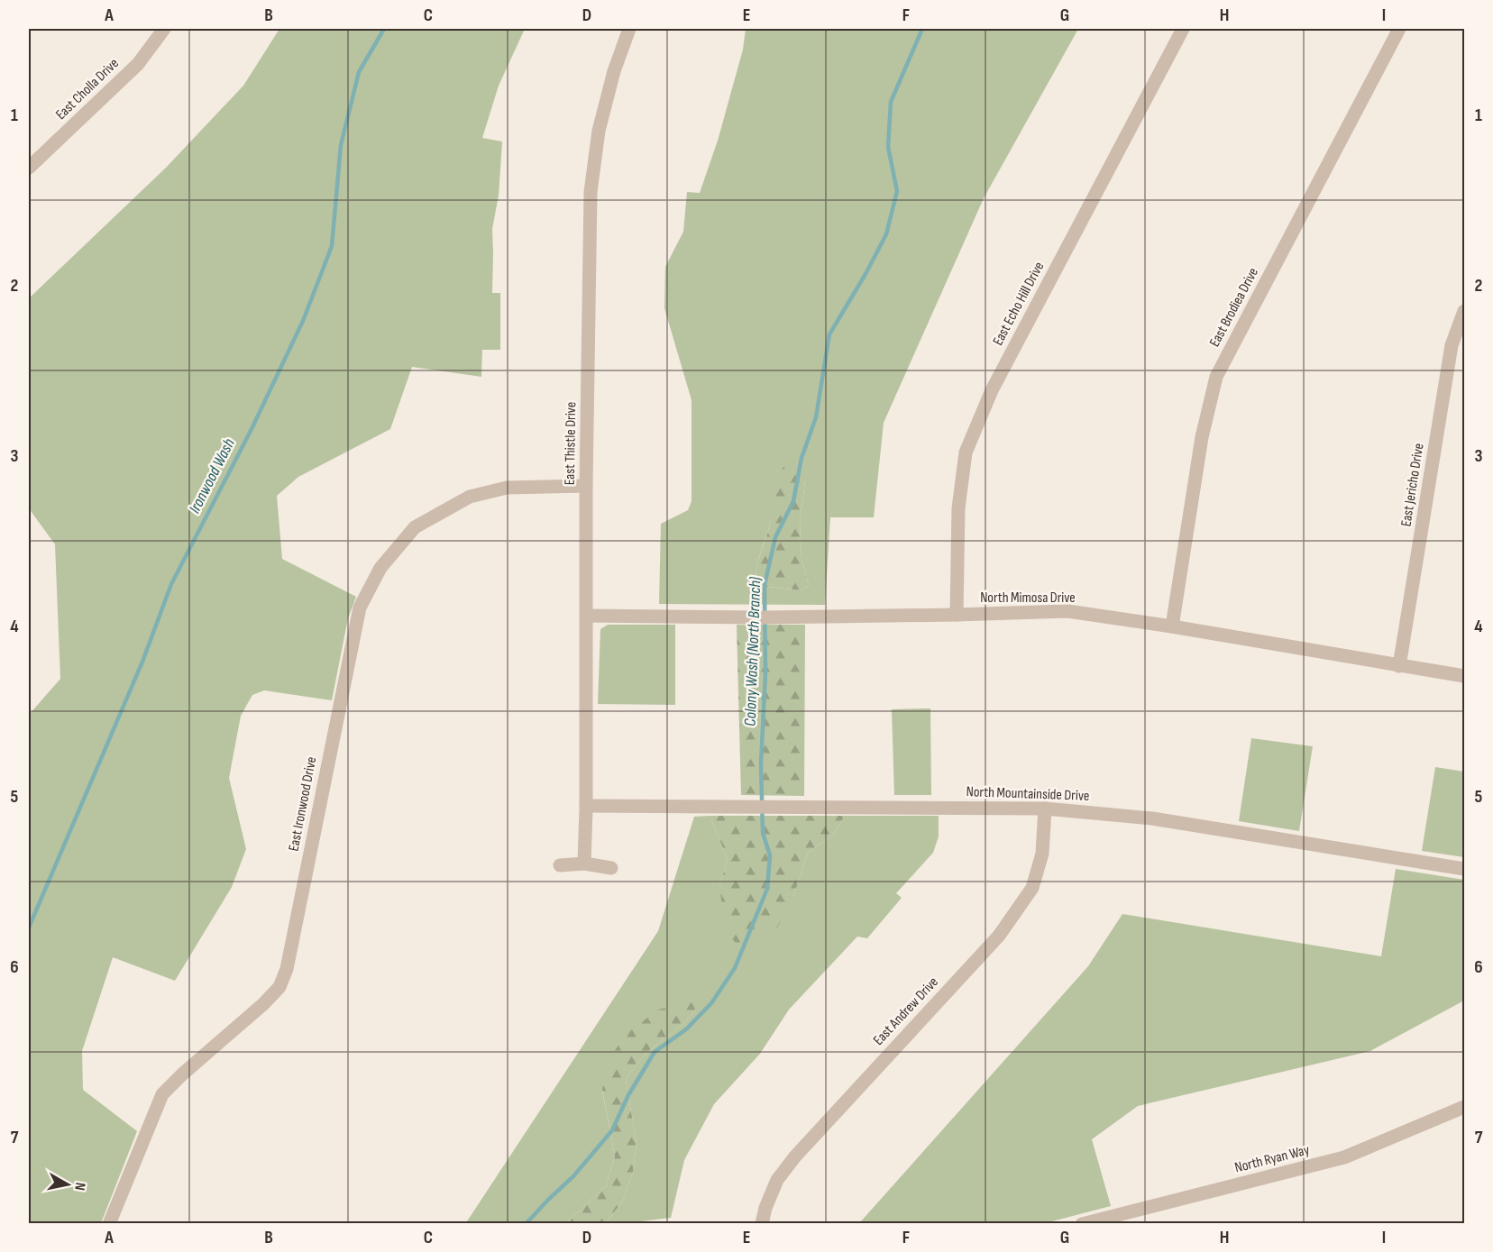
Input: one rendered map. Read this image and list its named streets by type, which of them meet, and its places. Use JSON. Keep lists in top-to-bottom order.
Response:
{
  "streets": {
    "street": [
      "East Cholla Drive",
      "East Echo Hill Drive",
      "East Brodiea Drive",
      "East Thistle Drive",
      "East Jericho Drive",
      "North Mimosa Drive",
      "North Mountainside Drive",
      "East Ironwood Drive",
      "East Andrew Drive",
      "North Ryan Way"
    ]
  },
  "crossings": [
    ["East Echo Hill Drive", "North Mimosa Drive"],
    ["East Brodiea Drive", "North Mimosa Drive"],
    ["East Thistle Drive", "North Mimosa Drive"],
    ["East Thistle Drive", "North Mountainside Drive"],
    ["East Thistle Drive", "East Ironwood Drive"],
    ["East Jericho Drive", "North Mimosa Drive"],
    ["North Mountainside Drive", "East Andrew Drive"]
  ],
  "water": ["Ironwood Wash", "Colony Wash (North Branch)"],
  "north": "right",
  "grid": {
    "columns": [
      "A",
      "B",
      "C",
      "D",
      "E",
      "F",
      "G",
      "H",
      "I"
    ],
    "rows": [
      "1",
      "2",
      "3",
      "4",
      "5",
      "6",
      "7"
    ]
  }
}
